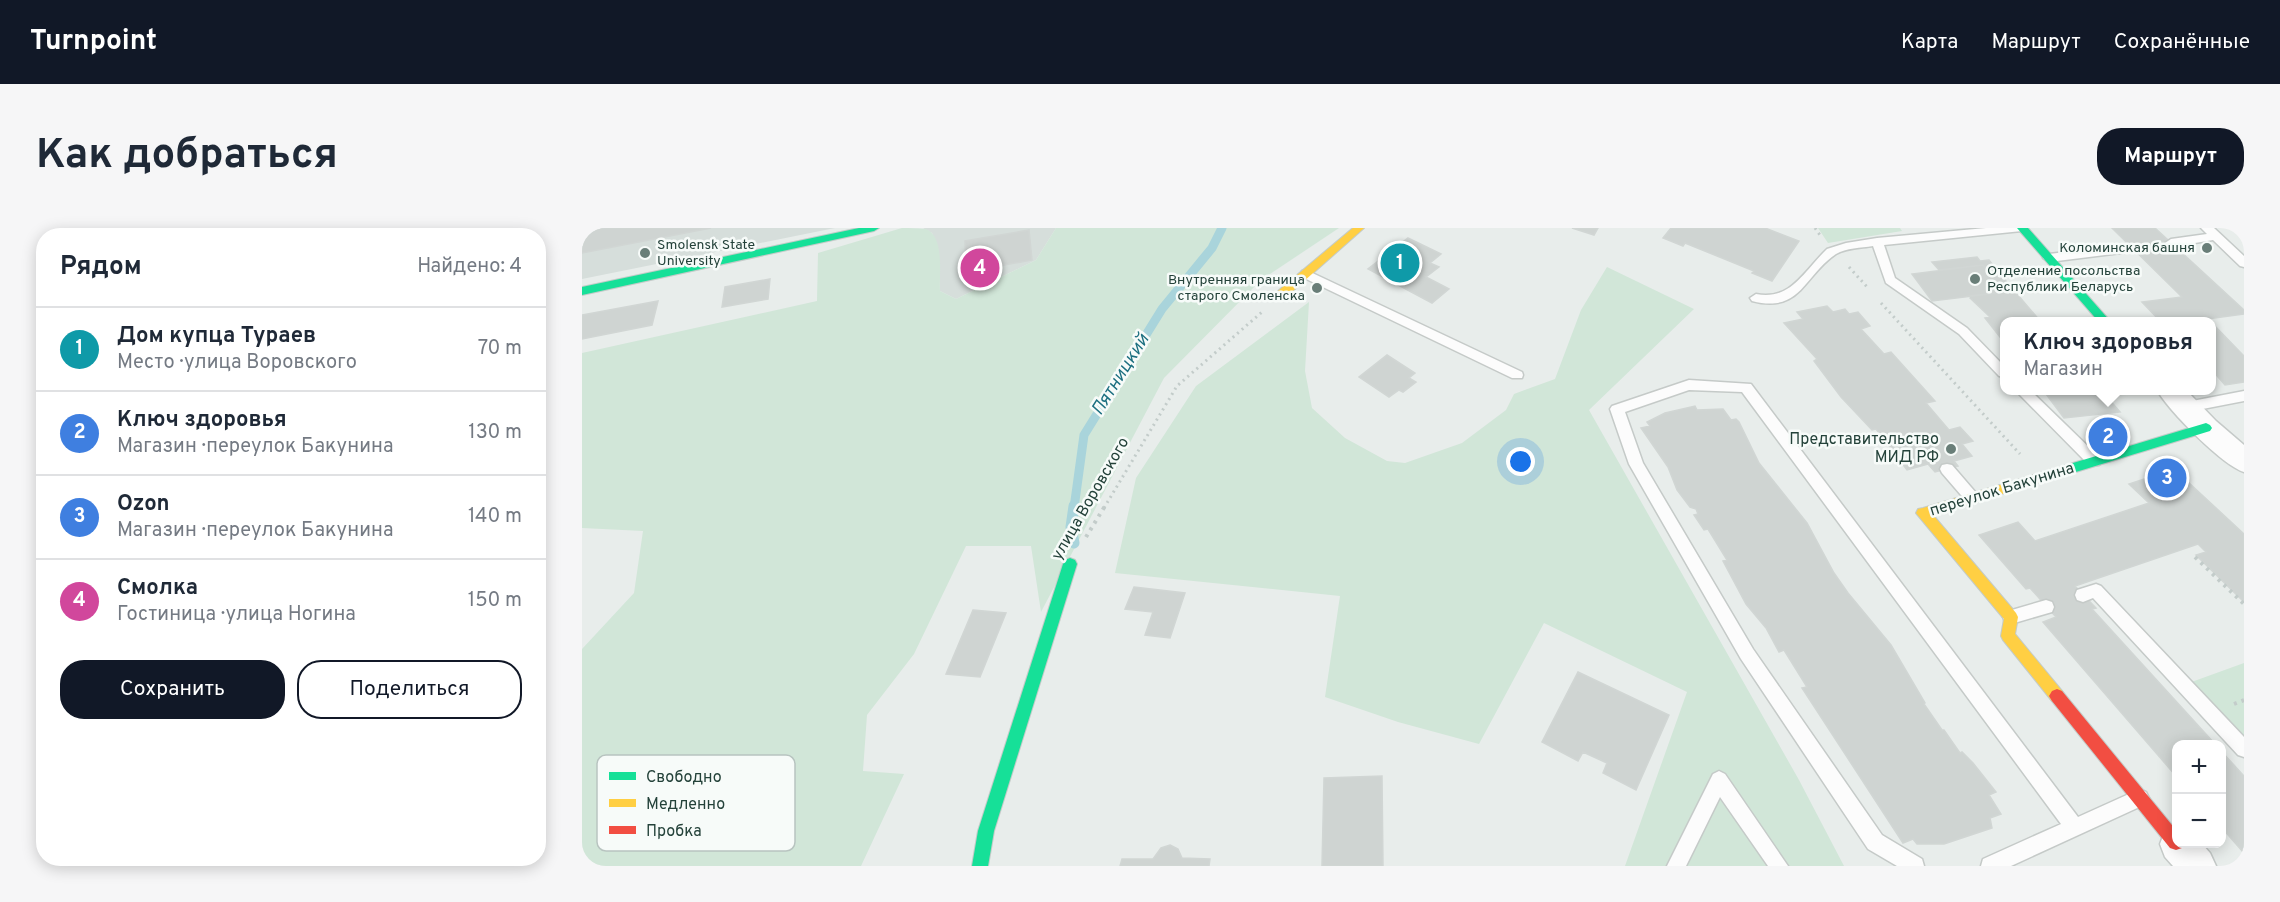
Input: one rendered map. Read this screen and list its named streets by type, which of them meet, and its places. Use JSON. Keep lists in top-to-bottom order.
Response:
{
  "streets": {
    "street": ["переулок Бакунина", "улица Воровского"]
  },
  "water": ["Пятницкий"],
  "places": [
    "Коломинская башня",
    "Smolensk State University",
    "Отделение посольства Республики Беларусь",
    "Внутренняя граница старого Смоленска",
    "Представительство МИД РФ"
  ],
  "legend": ["Свободно", "Медленно", "Пробка"],
  "page": {
    "header": "Turnpoint",
    "nav": ["Карта", "Маршрут", "Сохранённые"],
    "buttons": [
      "Маршрут",
      ["Сохранить", "Поделиться"]
    ],
    "title": "Как добраться",
    "heading": ["Рядом", "Найдено: 4"],
    "pins": [
      "1",
      "4",
      "2",
      "3"
    ],
    "list": [
      {
        "mark": "1",
        "name": "Дом купца Тураев",
        "note": "Место · улица Воровского",
        "value": "70 m"
      },
      {
        "mark": "2",
        "name": "Ключ здоровья",
        "note": "Магазин · переулок Бакунина",
        "value": "130 m"
      },
      {
        "mark": "3",
        "name": "Ozon",
        "note": "Магазин · переулок Бакунина",
        "value": "140 m"
      },
      {
        "mark": "4",
        "name": "Смолка",
        "note": "Гостиница · улица Ногина",
        "value": "150 m"
      }
    ],
    "popup": ["Ключ здоровья", "Магазин"],
    "map_buttons": ["+", "−"]
  }
}
